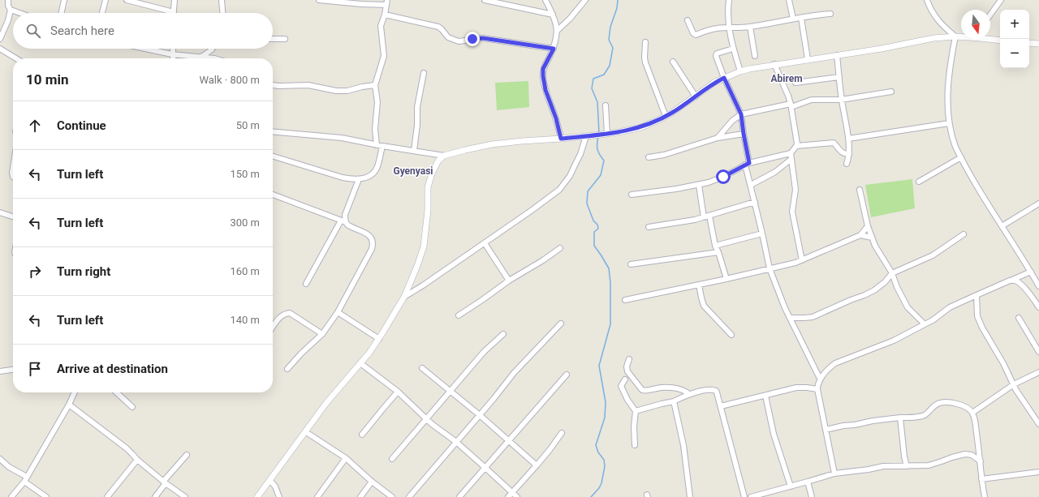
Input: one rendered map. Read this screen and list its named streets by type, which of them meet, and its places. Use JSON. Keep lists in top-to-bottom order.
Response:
{
  "districts": ["Abirem", "Gyenyasi"],
  "north": "bottom",
  "page": {
    "map_buttons": ["+", "−"],
    "search": "Search here",
    "heading": ["10 min", "Walk · 800 m"],
    "list": [
      ["Continue", "50 m"],
      ["Turn left", "150 m"],
      ["Turn left", "300 m"],
      ["Turn right", "160 m"],
      ["Turn left", "140 m"],
      "Arrive at destination"
    ]
  }
}
